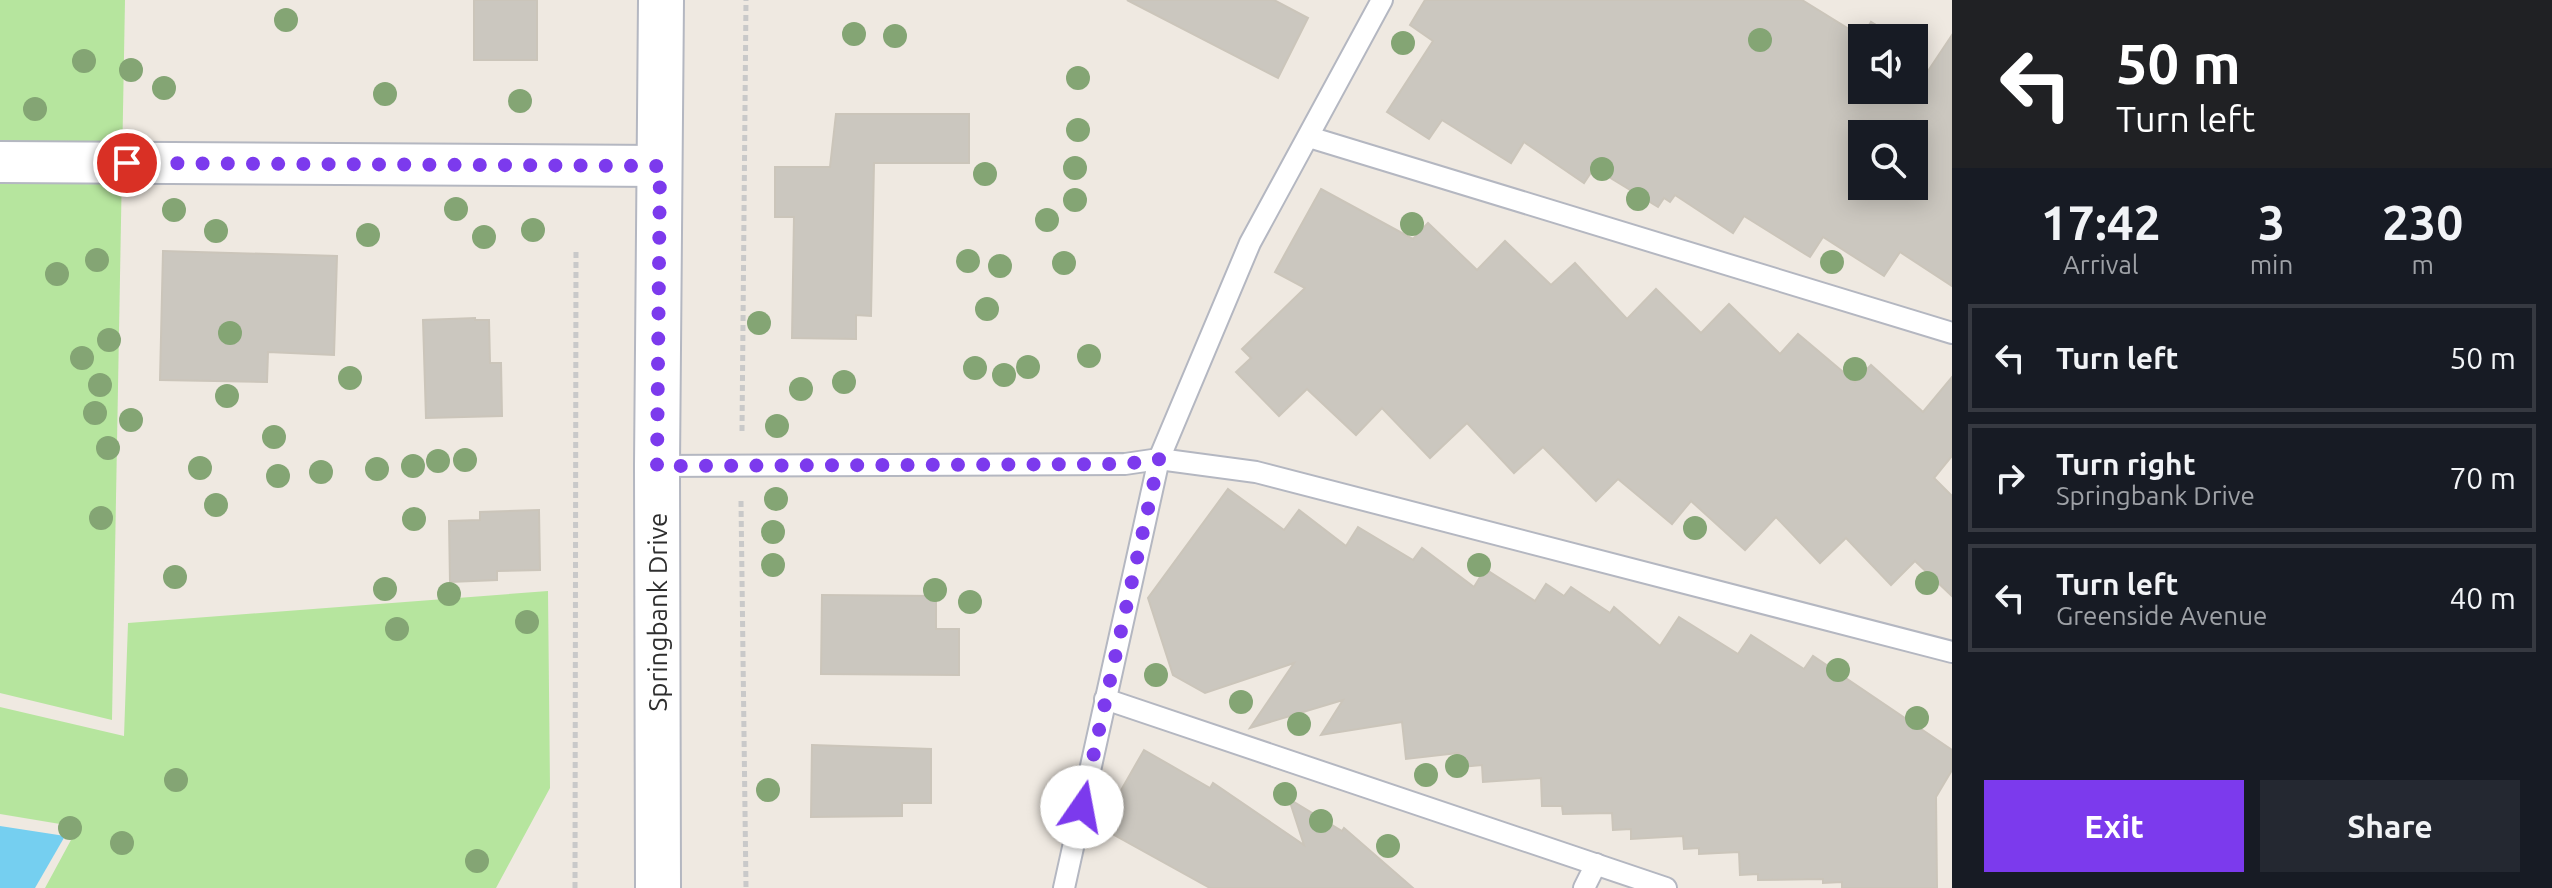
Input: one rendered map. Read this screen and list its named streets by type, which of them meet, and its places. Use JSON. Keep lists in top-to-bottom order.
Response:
{
  "streets": {
    "main road": ["Springbank Drive"]
  },
  "page": {
    "turn": ["50 m", "Turn left"],
    "eta": [
      "17:42",
      "Arrival",
      "3",
      "min",
      "230",
      "m"
    ],
    "list": [
      {
        "name": "Turn left",
        "value": "50 m"
      },
      {
        "name": "Turn right",
        "note": "Springbank Drive",
        "value": "70 m"
      },
      {
        "name": "Turn left",
        "note": "Greenside Avenue",
        "value": "40 m"
      }
    ],
    "buttons": ["Exit", "Share"]
  }
}
